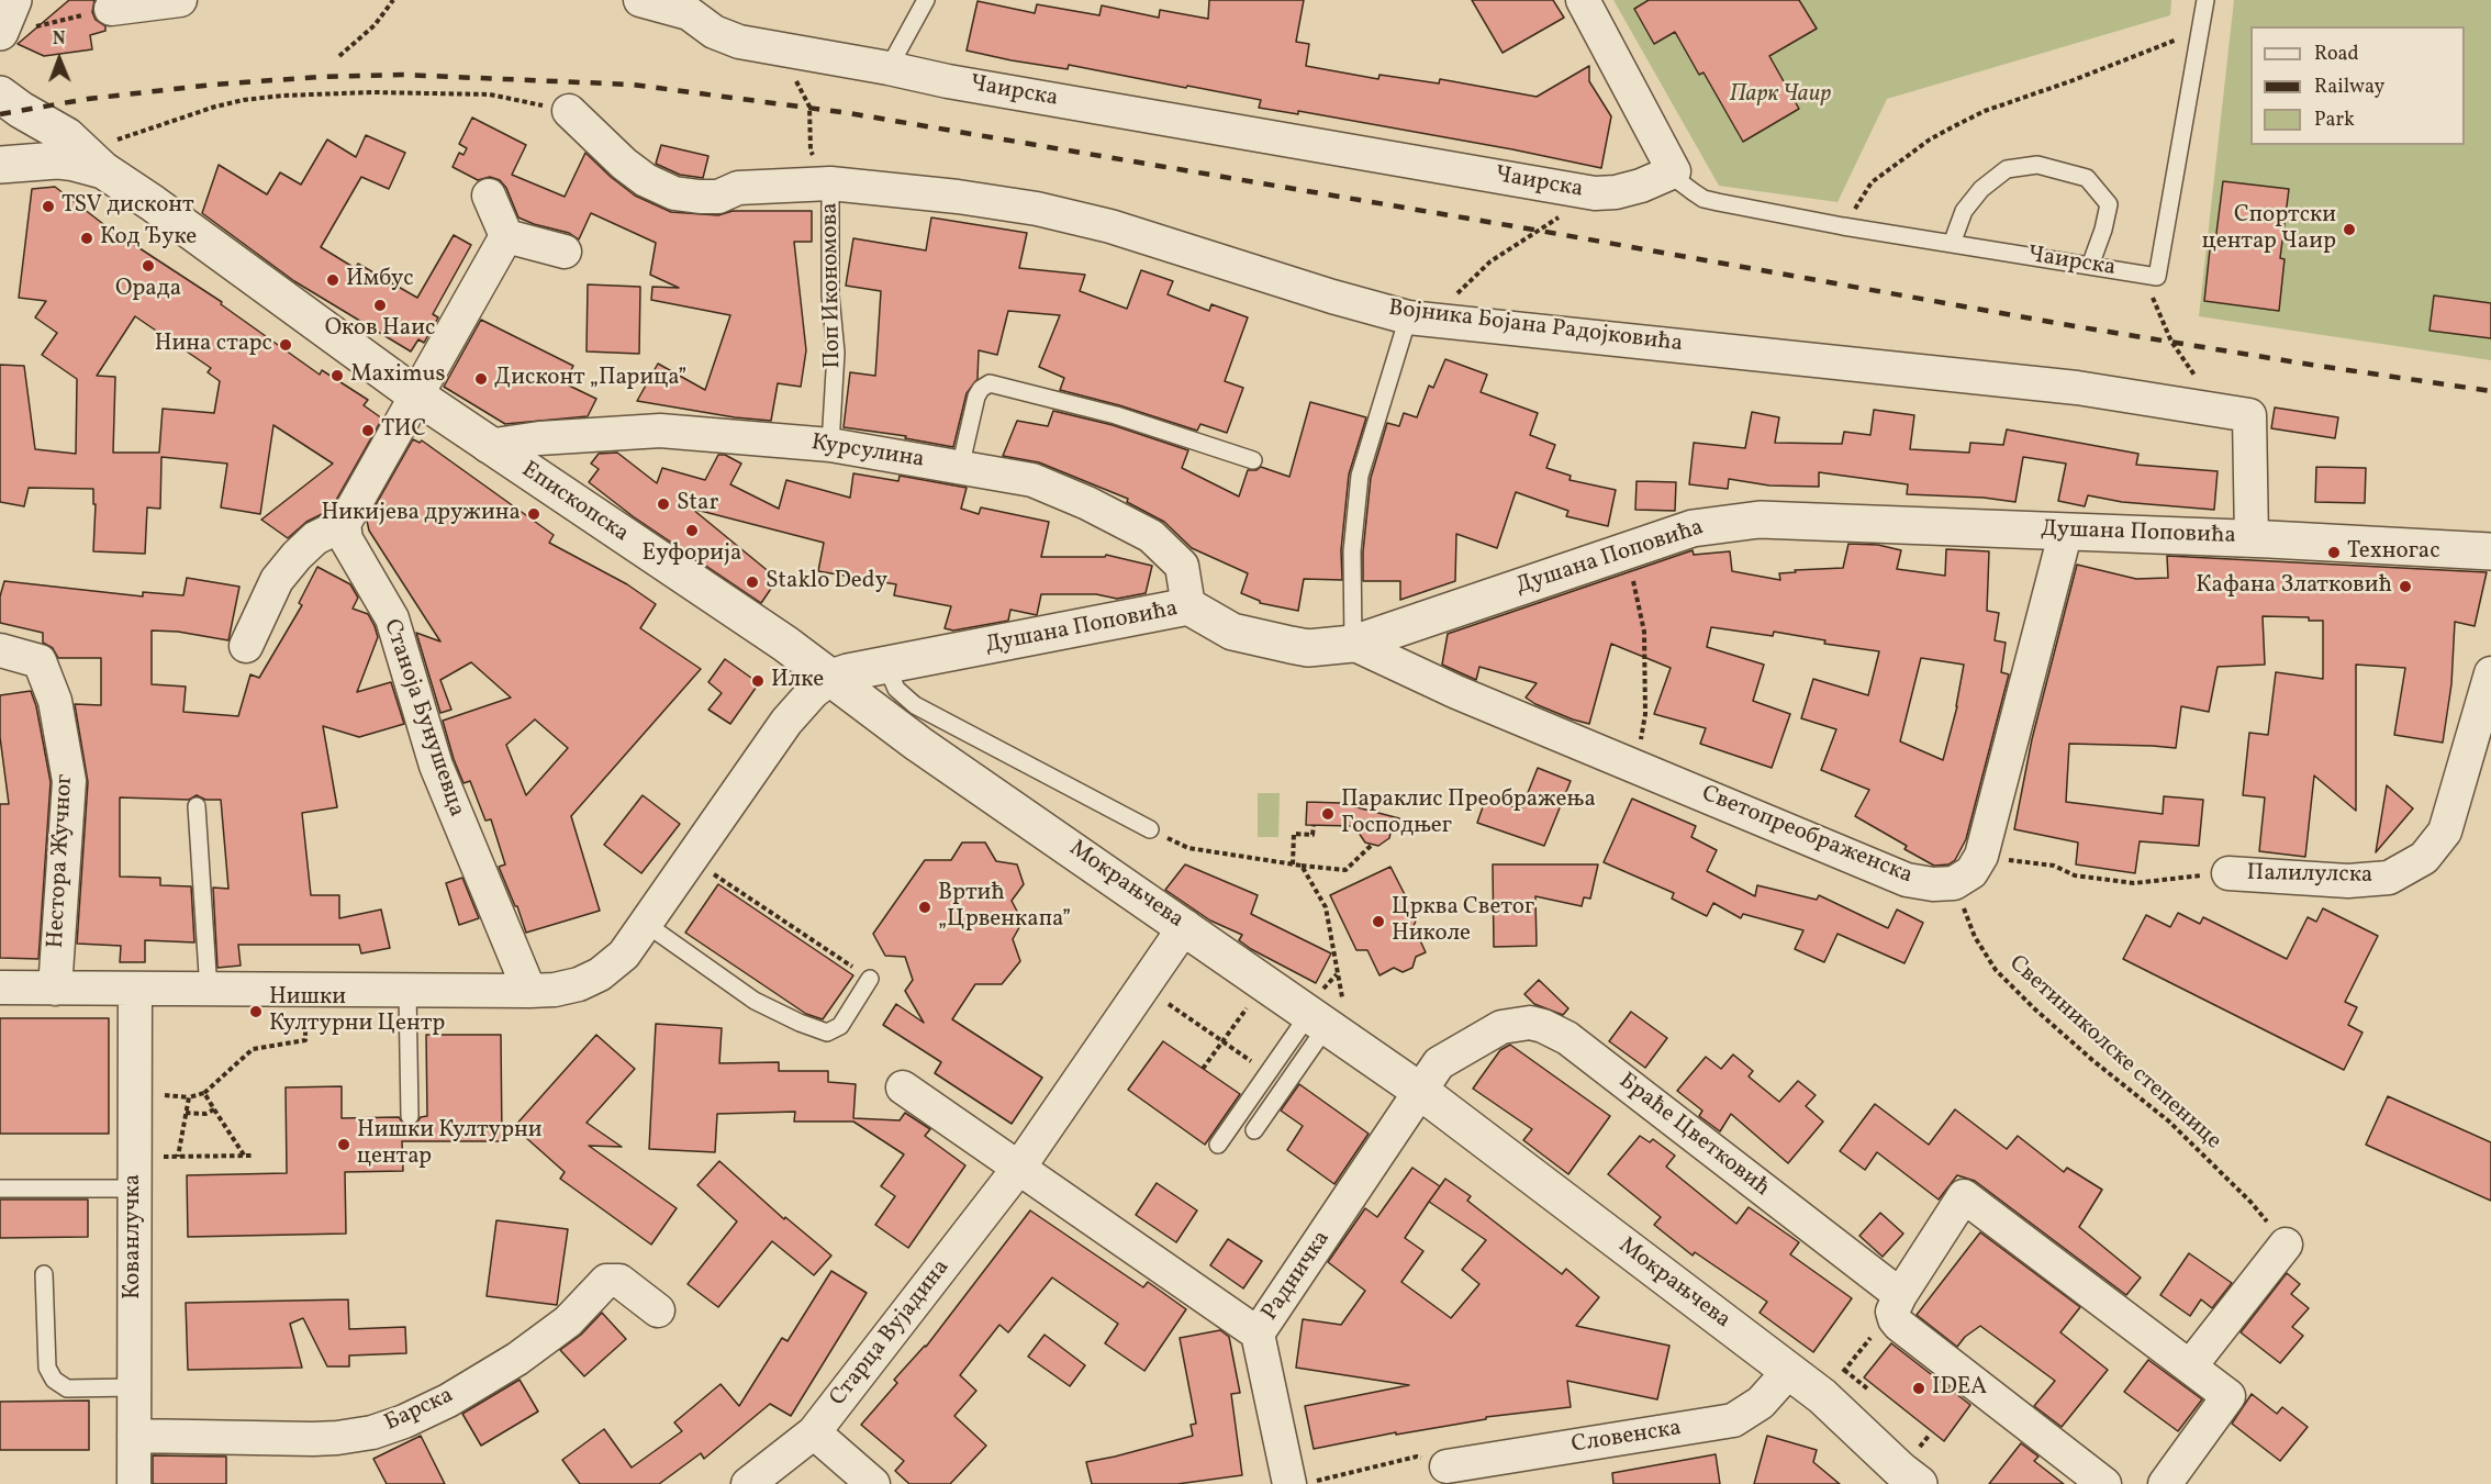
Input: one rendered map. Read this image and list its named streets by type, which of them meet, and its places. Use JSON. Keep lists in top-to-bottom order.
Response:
{
  "streets": {
    "street": [
      "Чаирска",
      "Поп Икономова",
      "Војника Бојана Радојковића",
      "Курсулина",
      "Епископска",
      "Душана Поповића",
      "Станоја Бунушевца",
      "Светопреображенска",
      "Нестора Жучног",
      "Палилулска",
      "Мокрањчева",
      "Браће Цветковић",
      "Кованлучка",
      "Радничка",
      "Старца Вујадина",
      "Барска",
      "Словенска"
    ],
    "path": ["Светиниколске степенице"]
  },
  "crossings": [
    ["Поп Икономова", "Војника Бојана Радојковића"],
    ["Поп Икономова", "Курсулина"],
    ["Војника Бојана Радојковића", "Душана Поповића"],
    ["Курсулина", "Епископска"],
    ["Курсулина", "Душана Поповића"],
    ["Епископска", "Душана Поповића"],
    ["Епископска", "Мокрањчева"],
    ["Душана Поповића", "Светопреображенска"],
    ["Душана Поповића", "Мокрањчева"],
    ["Светопреображенска", "Светиниколске степенице"],
    ["Мокрањчева", "Браће Цветковић"],
    ["Мокрањчева", "Радничка"],
    ["Мокрањчева", "Старца Вујадина"],
    ["Мокрањчева", "Словенска"],
    ["Браће Цветковић", "Радничка"],
    ["Кованлучка", "Барска"]
  ],
  "parks": ["Парк Чаир"],
  "places": [
    "TSV дисконт",
    "Спортски центар Чаир",
    "Код Ђуке",
    "Орада",
    "Имбус",
    "Оков Наис",
    "Нина старс",
    "Maximus",
    "Дисконт „Парица”",
    "ТИС",
    "Star",
    "Никијева дружина",
    "Еуфорија",
    "Техногас",
    "Staklo Dedy",
    "Кафана Златковић",
    "Илке",
    "Параклис Преображења Господњег",
    "Вртић „Црвенкапа”",
    "Црква Светог Николе",
    "Нишки Културни Центр",
    "Нишки Културни центар",
    "IDEA"
  ],
  "legend": ["Road", "Railway", "Park"],
  "north": "top"
}
